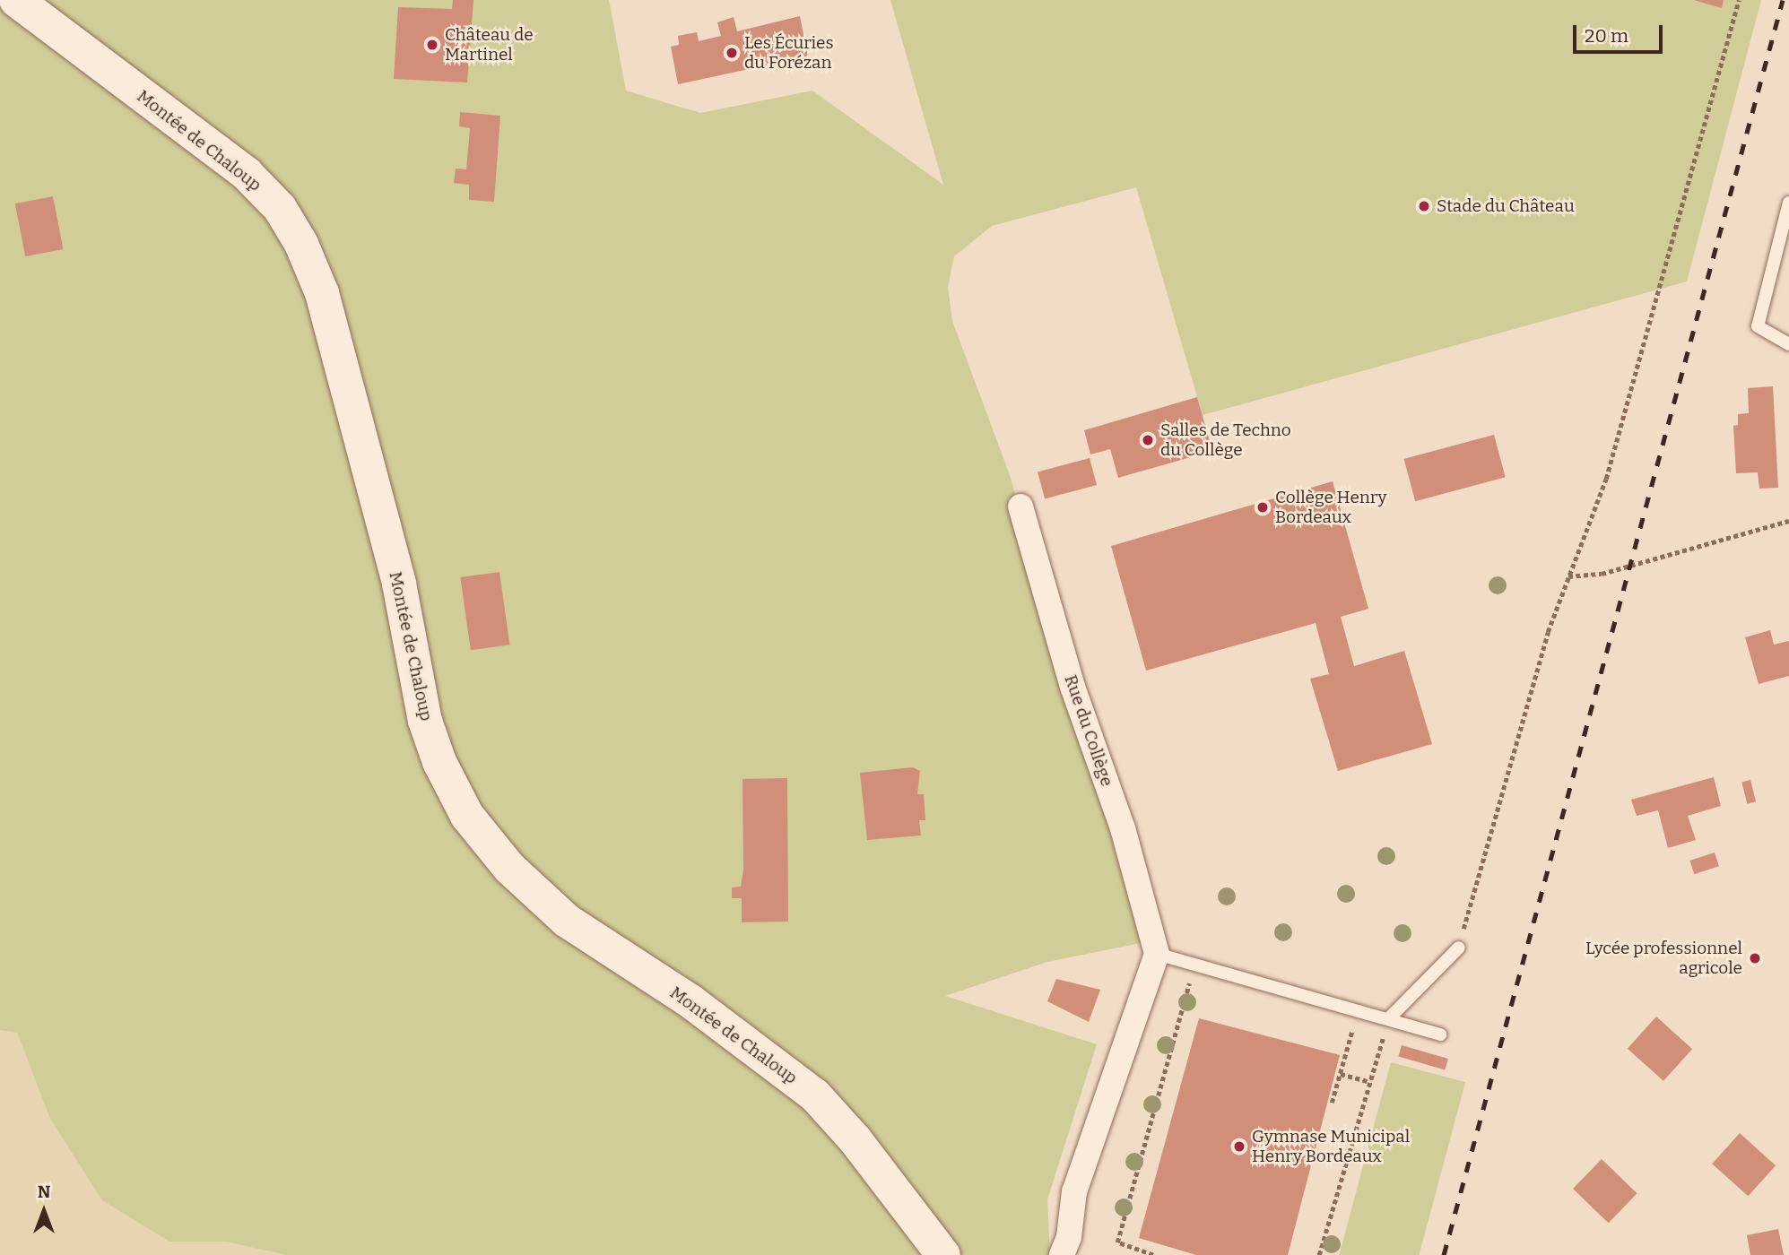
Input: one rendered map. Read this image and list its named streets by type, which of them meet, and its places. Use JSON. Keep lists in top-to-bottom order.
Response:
{
  "streets": {
    "main road": ["Montée de Chaloup"],
    "street": ["Rue du Collège"]
  },
  "places": [
    "Château de Martinel",
    "Les Écuries du Forézan",
    "Stade du Château",
    "Salles de Techno du Collège",
    "Collège Henry Bordeaux",
    "Lycée professionnel agricole",
    "Gymnase Municipal Henry Bordeaux"
  ],
  "scale_bar": "20 m",
  "north": "top"
}
